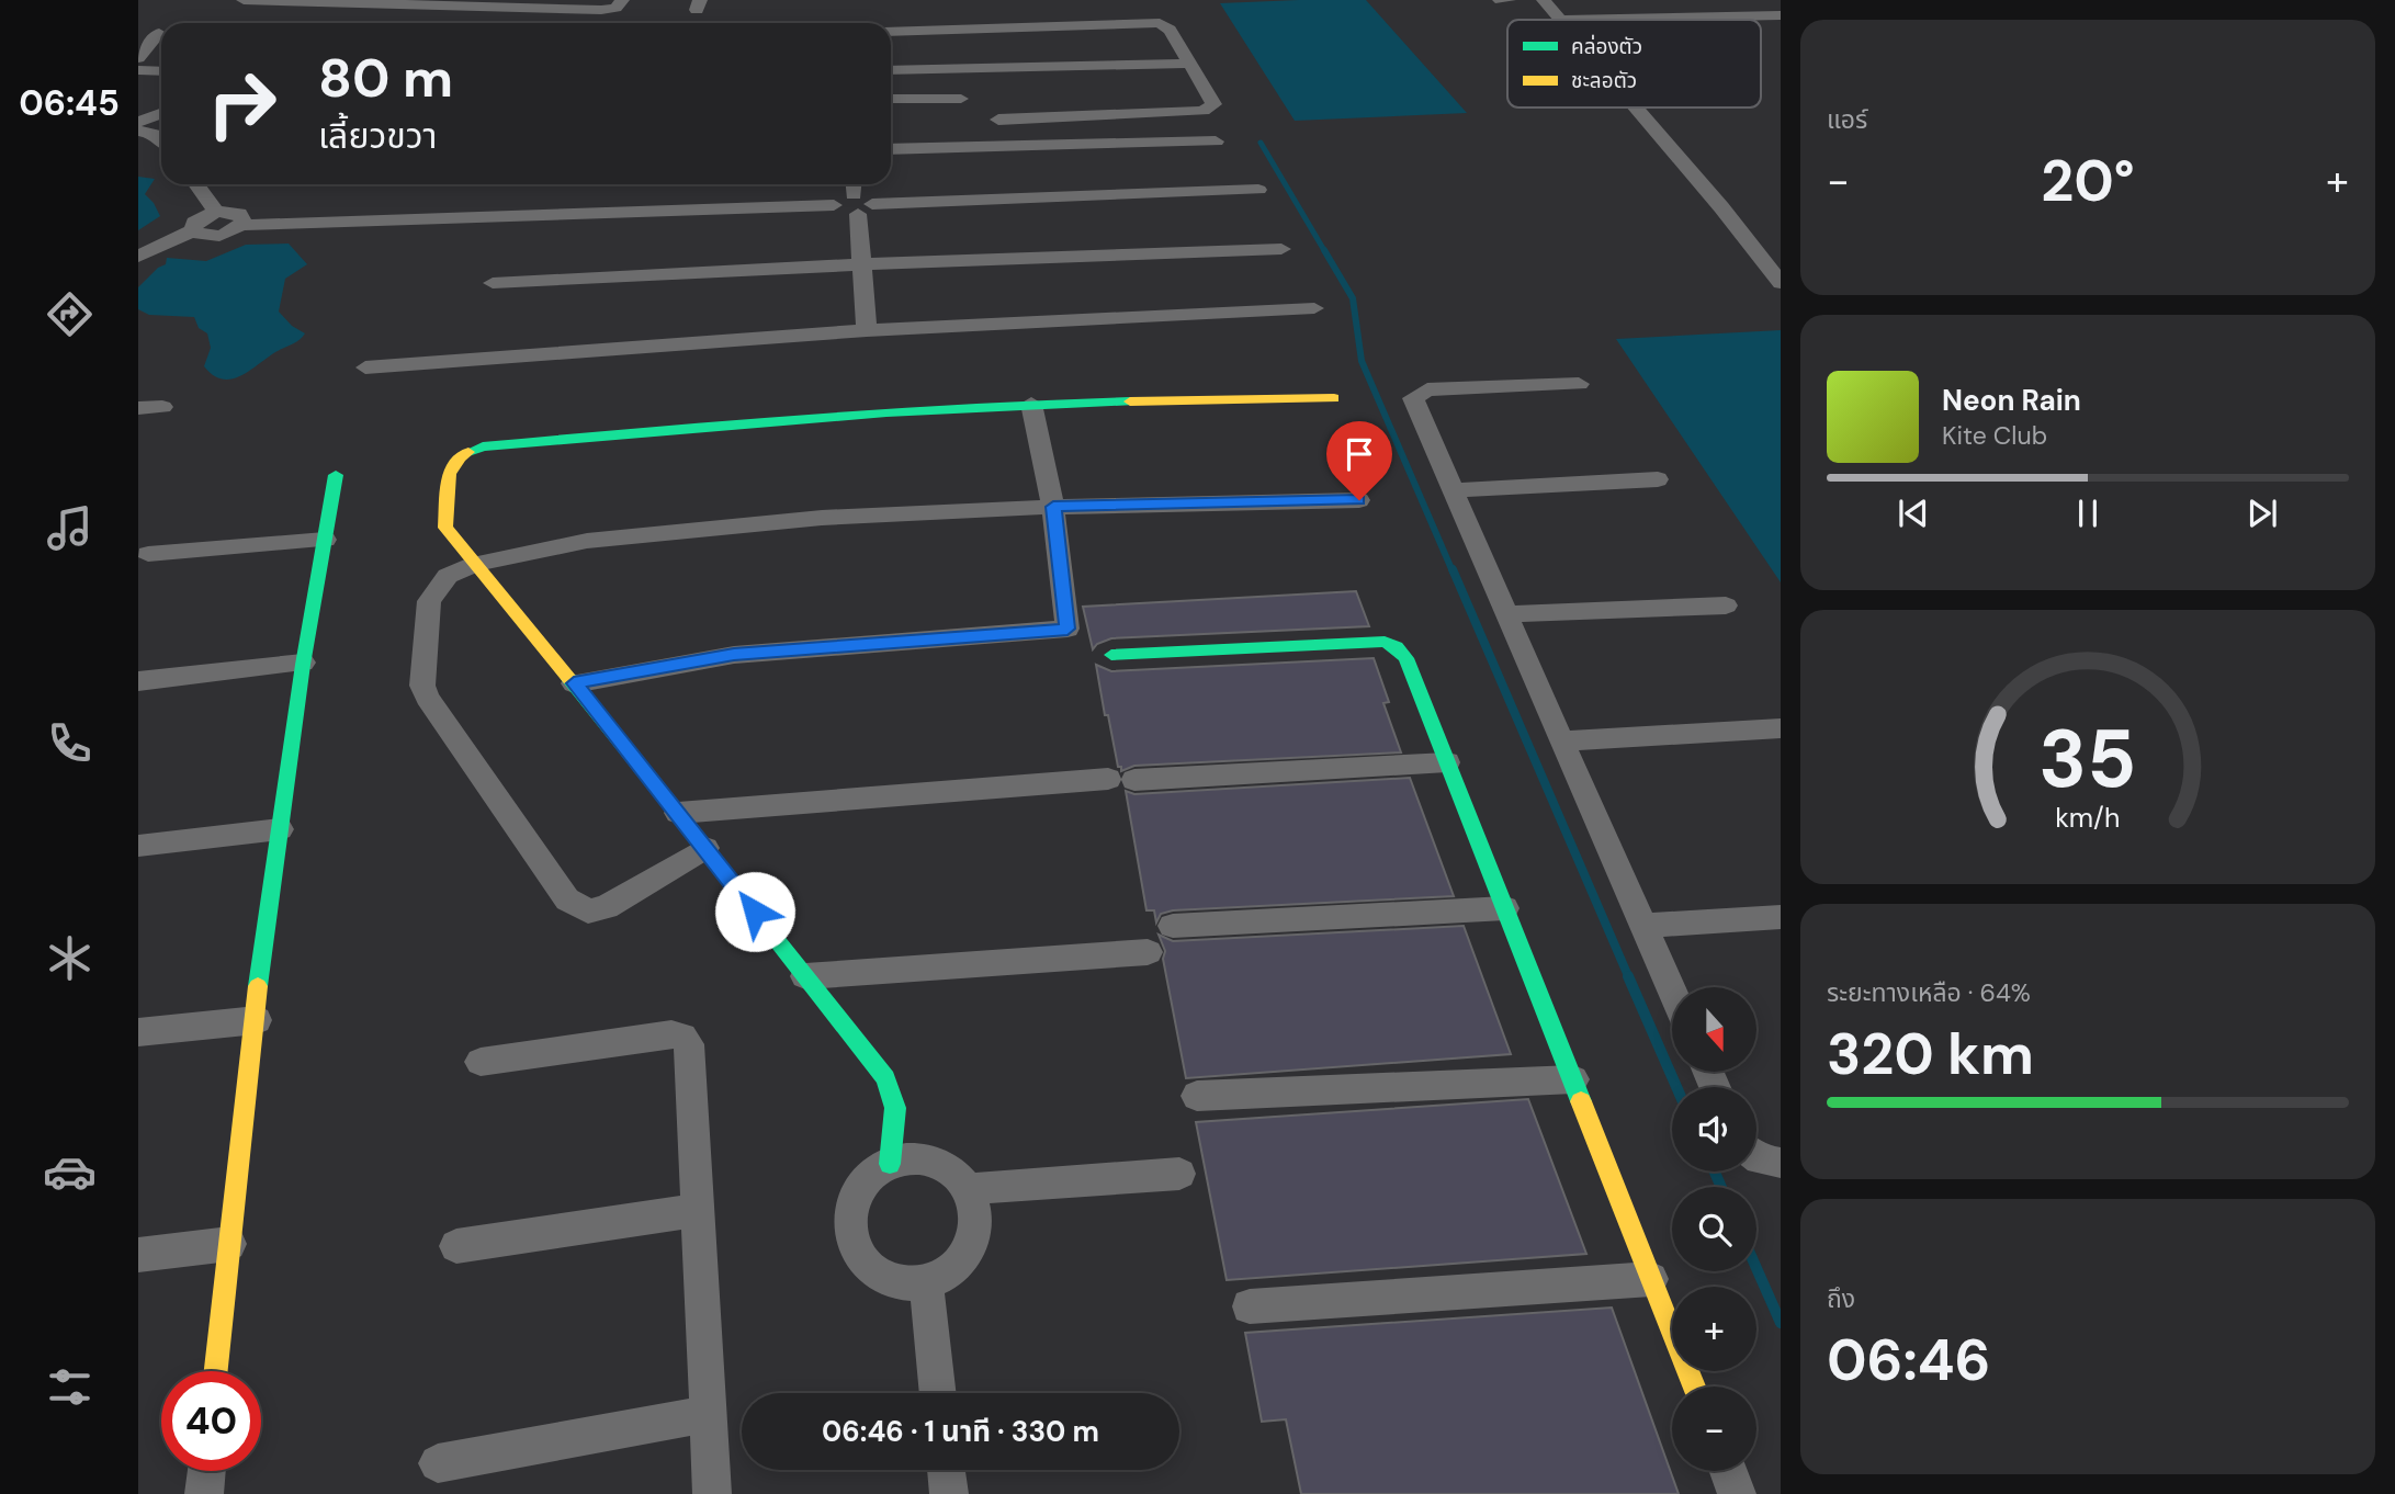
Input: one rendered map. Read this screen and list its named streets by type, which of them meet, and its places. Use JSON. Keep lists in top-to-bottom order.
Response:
{
  "legend": ["คล่องตัว", "ชะลอตัว"],
  "north": "bottom",
  "page": {
    "tabs": "06:45",
    "tile": [
      "แอร์",
      ["ระยะทางเหลือ · 64%", "320 km"],
      ["ถึง", "06:46"]
    ],
    "turn": ["80 m", "เลี้ยวขวา"],
    "heat": ["−", "20°", "+"],
    "song": ["Neon Rain", "Kite Club"],
    "map_buttons": ["+", "−"],
    "limit": "40",
    "trip": "06:46 · 1 นาที · 330 m",
    "gauge": ["35", "km/h"]
  }
}
